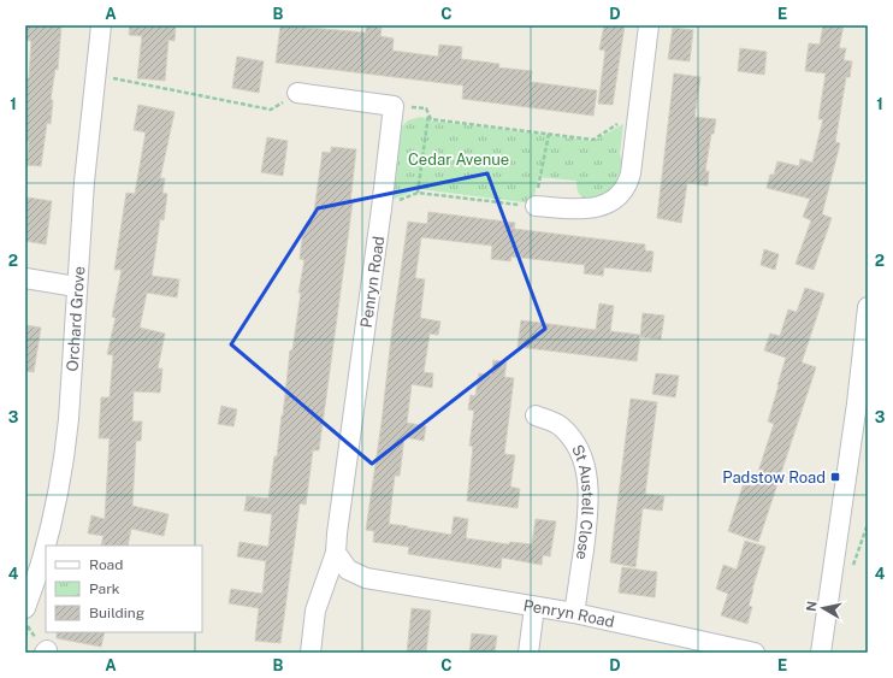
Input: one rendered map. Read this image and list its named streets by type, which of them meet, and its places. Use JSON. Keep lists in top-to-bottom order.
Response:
{
  "streets": {
    "street": ["Penryn Road", "Orchard Grove", "St Austell Close"]
  },
  "crossings": [
    ["Penryn Road", "St Austell Close"]
  ],
  "parks": ["Cedar Avenue"],
  "places": {
    "transit": ["Padstow Road"]
  },
  "legend": ["Road", "Park", "Building"],
  "north": "left",
  "grid": {
    "columns": [
      "A",
      "B",
      "C",
      "D",
      "E"
    ],
    "rows": [
      "1",
      "2",
      "3",
      "4"
    ]
  }
}
